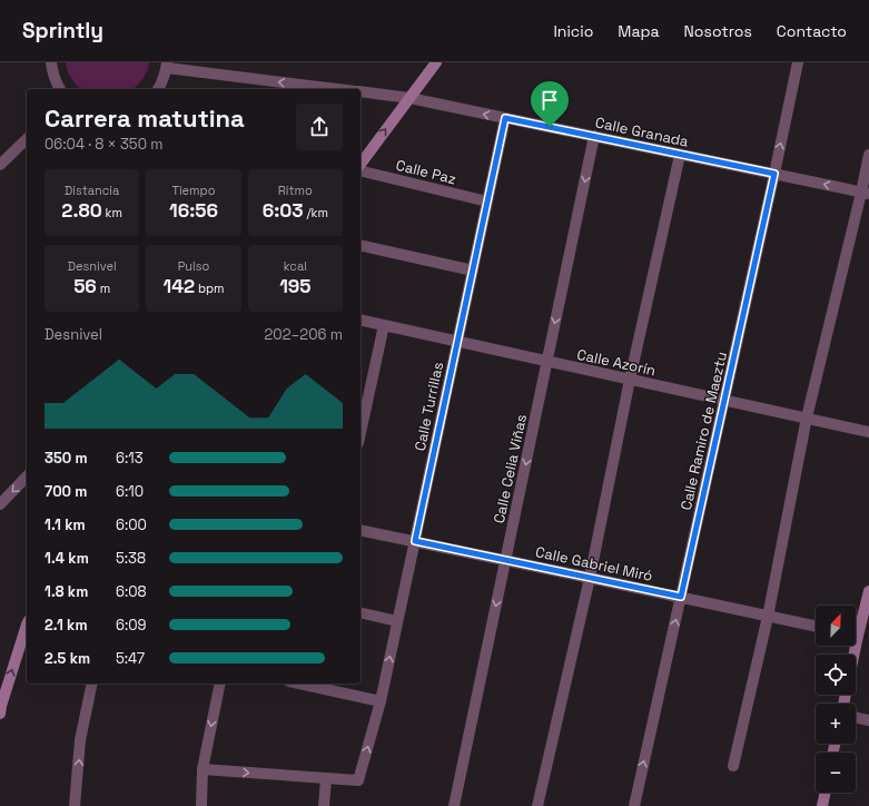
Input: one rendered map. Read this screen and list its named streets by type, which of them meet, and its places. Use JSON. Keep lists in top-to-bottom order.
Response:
{
  "streets": {
    "street": [
      "Calle Granada",
      "Calle Paz",
      "Calle Azorín",
      "Calle Turrillas",
      "Calle Ramiro de Maeztu",
      "Calle Celia Viñas",
      "Calle Gabriel Miró"
    ]
  },
  "crossings": [
    ["Calle Granada", "Calle Turrillas"],
    ["Calle Granada", "Calle Ramiro de Maeztu"],
    ["Calle Granada", "Calle Celia Viñas"],
    ["Calle Paz", "Calle Turrillas"],
    ["Calle Azorín", "Calle Turrillas"],
    ["Calle Azorín", "Calle Ramiro de Maeztu"],
    ["Calle Azorín", "Calle Celia Viñas"],
    ["Calle Turrillas", "Calle Gabriel Miró"],
    ["Calle Ramiro de Maeztu", "Calle Gabriel Miró"],
    ["Calle Celia Viñas", "Calle Gabriel Miró"]
  ],
  "one_way": ["Calle Granada"],
  "north": "top right",
  "page": {
    "header": "Sprintly",
    "nav": [
      "Inicio",
      "Mapa",
      "Nosotros",
      "Contacto"
    ],
    "heading": ["Carrera matutina", "06:04 · 8 × 350 m"],
    "stats": [
      ["Distancia", "2.80 km"],
      ["Tiempo", "16:56"],
      ["Ritmo", "6:03 /km"],
      ["Desnivel", "56 m"],
      ["Pulso", "142 bpm"],
      ["kcal", "195"]
    ],
    "chart": ["Desnivel", "202–206 m"],
    "list": [
      {
        "name": "350 m",
        "note": "6:13"
      },
      {
        "name": "700 m",
        "note": "6:10"
      },
      {
        "name": "1.1 km",
        "note": "6:00"
      },
      {
        "name": "1.4 km",
        "note": "5:38"
      },
      {
        "name": "1.8 km",
        "note": "6:08"
      },
      {
        "name": "2.1 km",
        "note": "6:09"
      },
      {
        "name": "2.5 km",
        "note": "5:47"
      }
    ],
    "map_buttons": ["+", "−"]
  }
}
